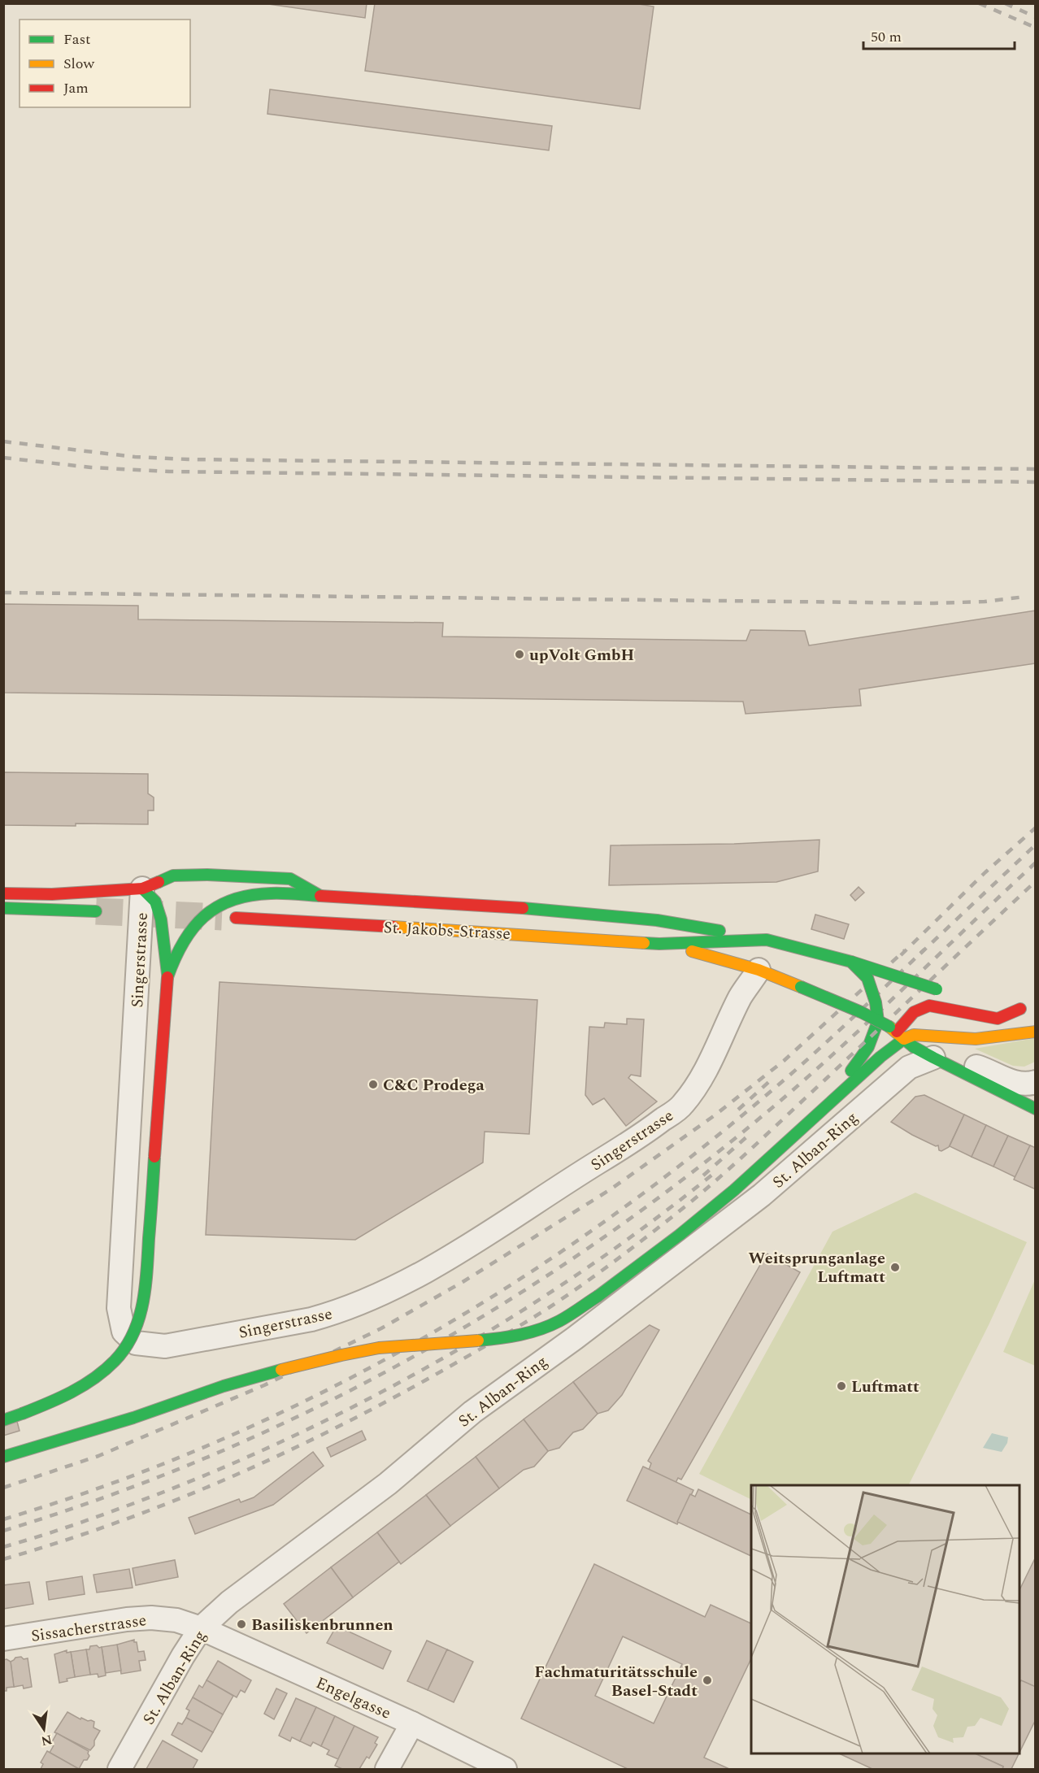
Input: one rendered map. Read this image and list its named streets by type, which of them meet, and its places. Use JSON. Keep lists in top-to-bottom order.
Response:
{
  "streets": {
    "main road": ["St. Jakobs-Strasse"],
    "street": [
      "Singerstrasse",
      "St. Alban-Ring",
      "Sissacherstrasse",
      "Engelgasse"
    ]
  },
  "crossings": [
    ["St. Jakobs-Strasse", "Singerstrasse"],
    ["St. Jakobs-Strasse", "St. Alban-Ring"],
    ["St. Alban-Ring", "Sissacherstrasse"],
    ["St. Alban-Ring", "Engelgasse"],
    ["Sissacherstrasse", "Engelgasse"]
  ],
  "places": [
    "upVolt GmbH",
    "C&C Prodega",
    "Weitsprunganlage Luftmatt",
    "Luftmatt",
    "Basiliskenbrunnen",
    "Fachmaturitätsschule Basel-Stadt"
  ],
  "legend": ["Fast", "Slow", "Jam"],
  "scale_bar": "50 m",
  "north": "bottom"
}
